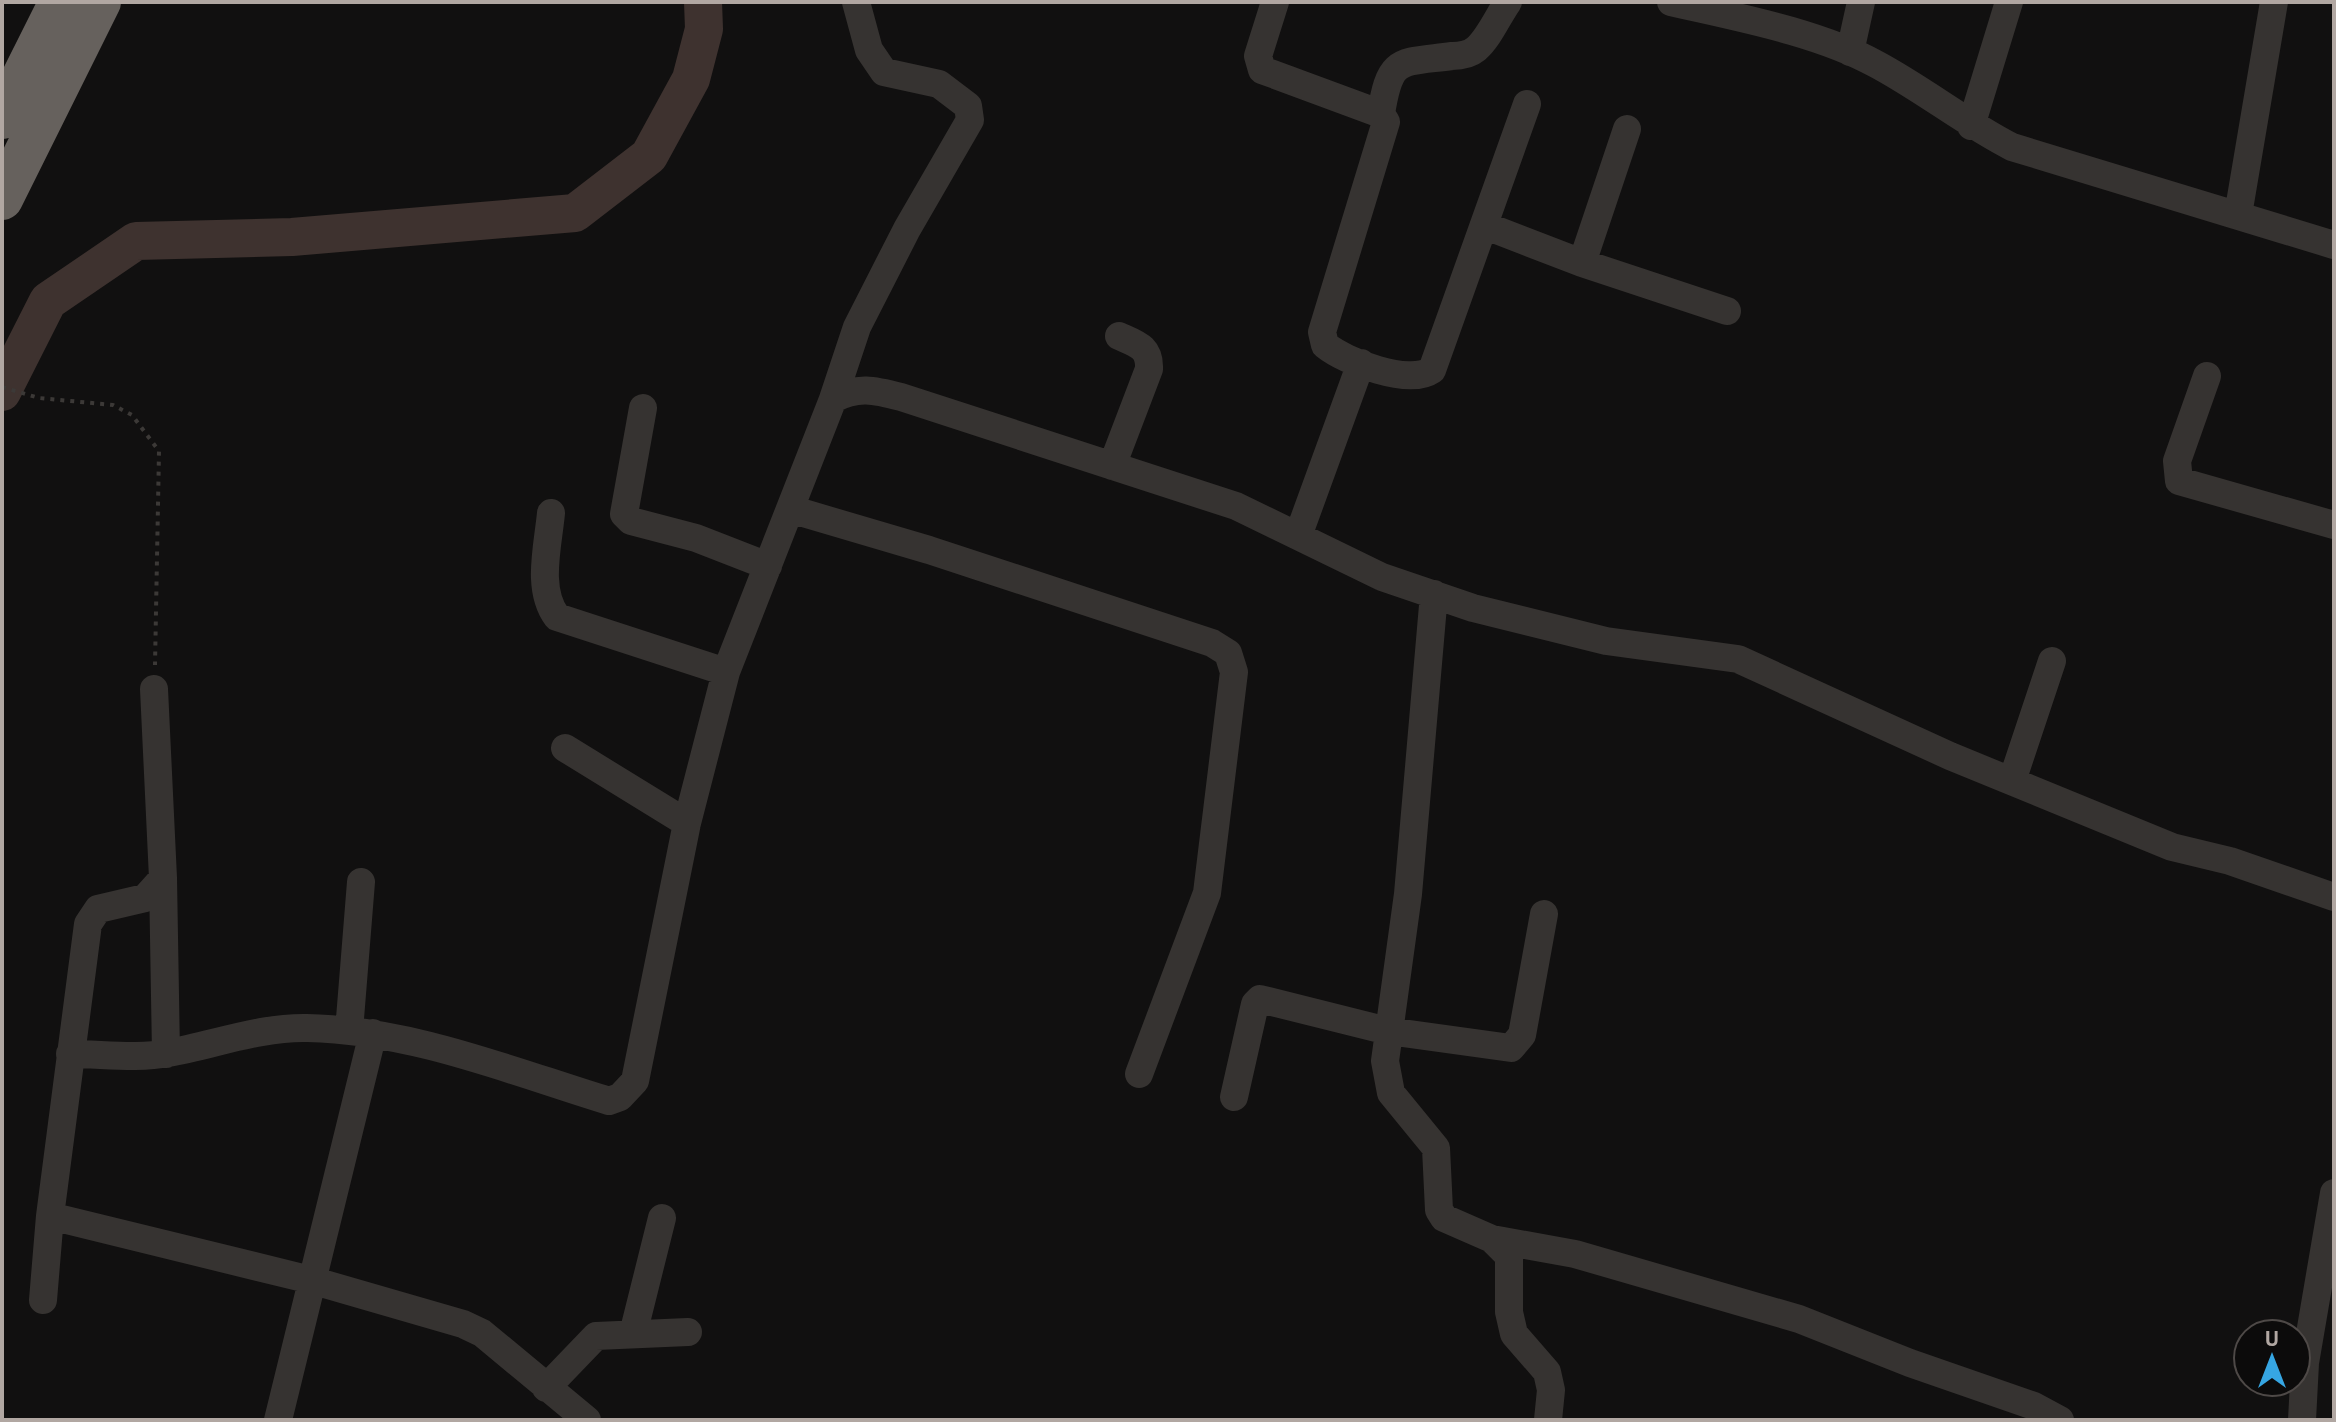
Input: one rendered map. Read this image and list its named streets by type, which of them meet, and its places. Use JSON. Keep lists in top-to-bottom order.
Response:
{
  "north": "top"
}
